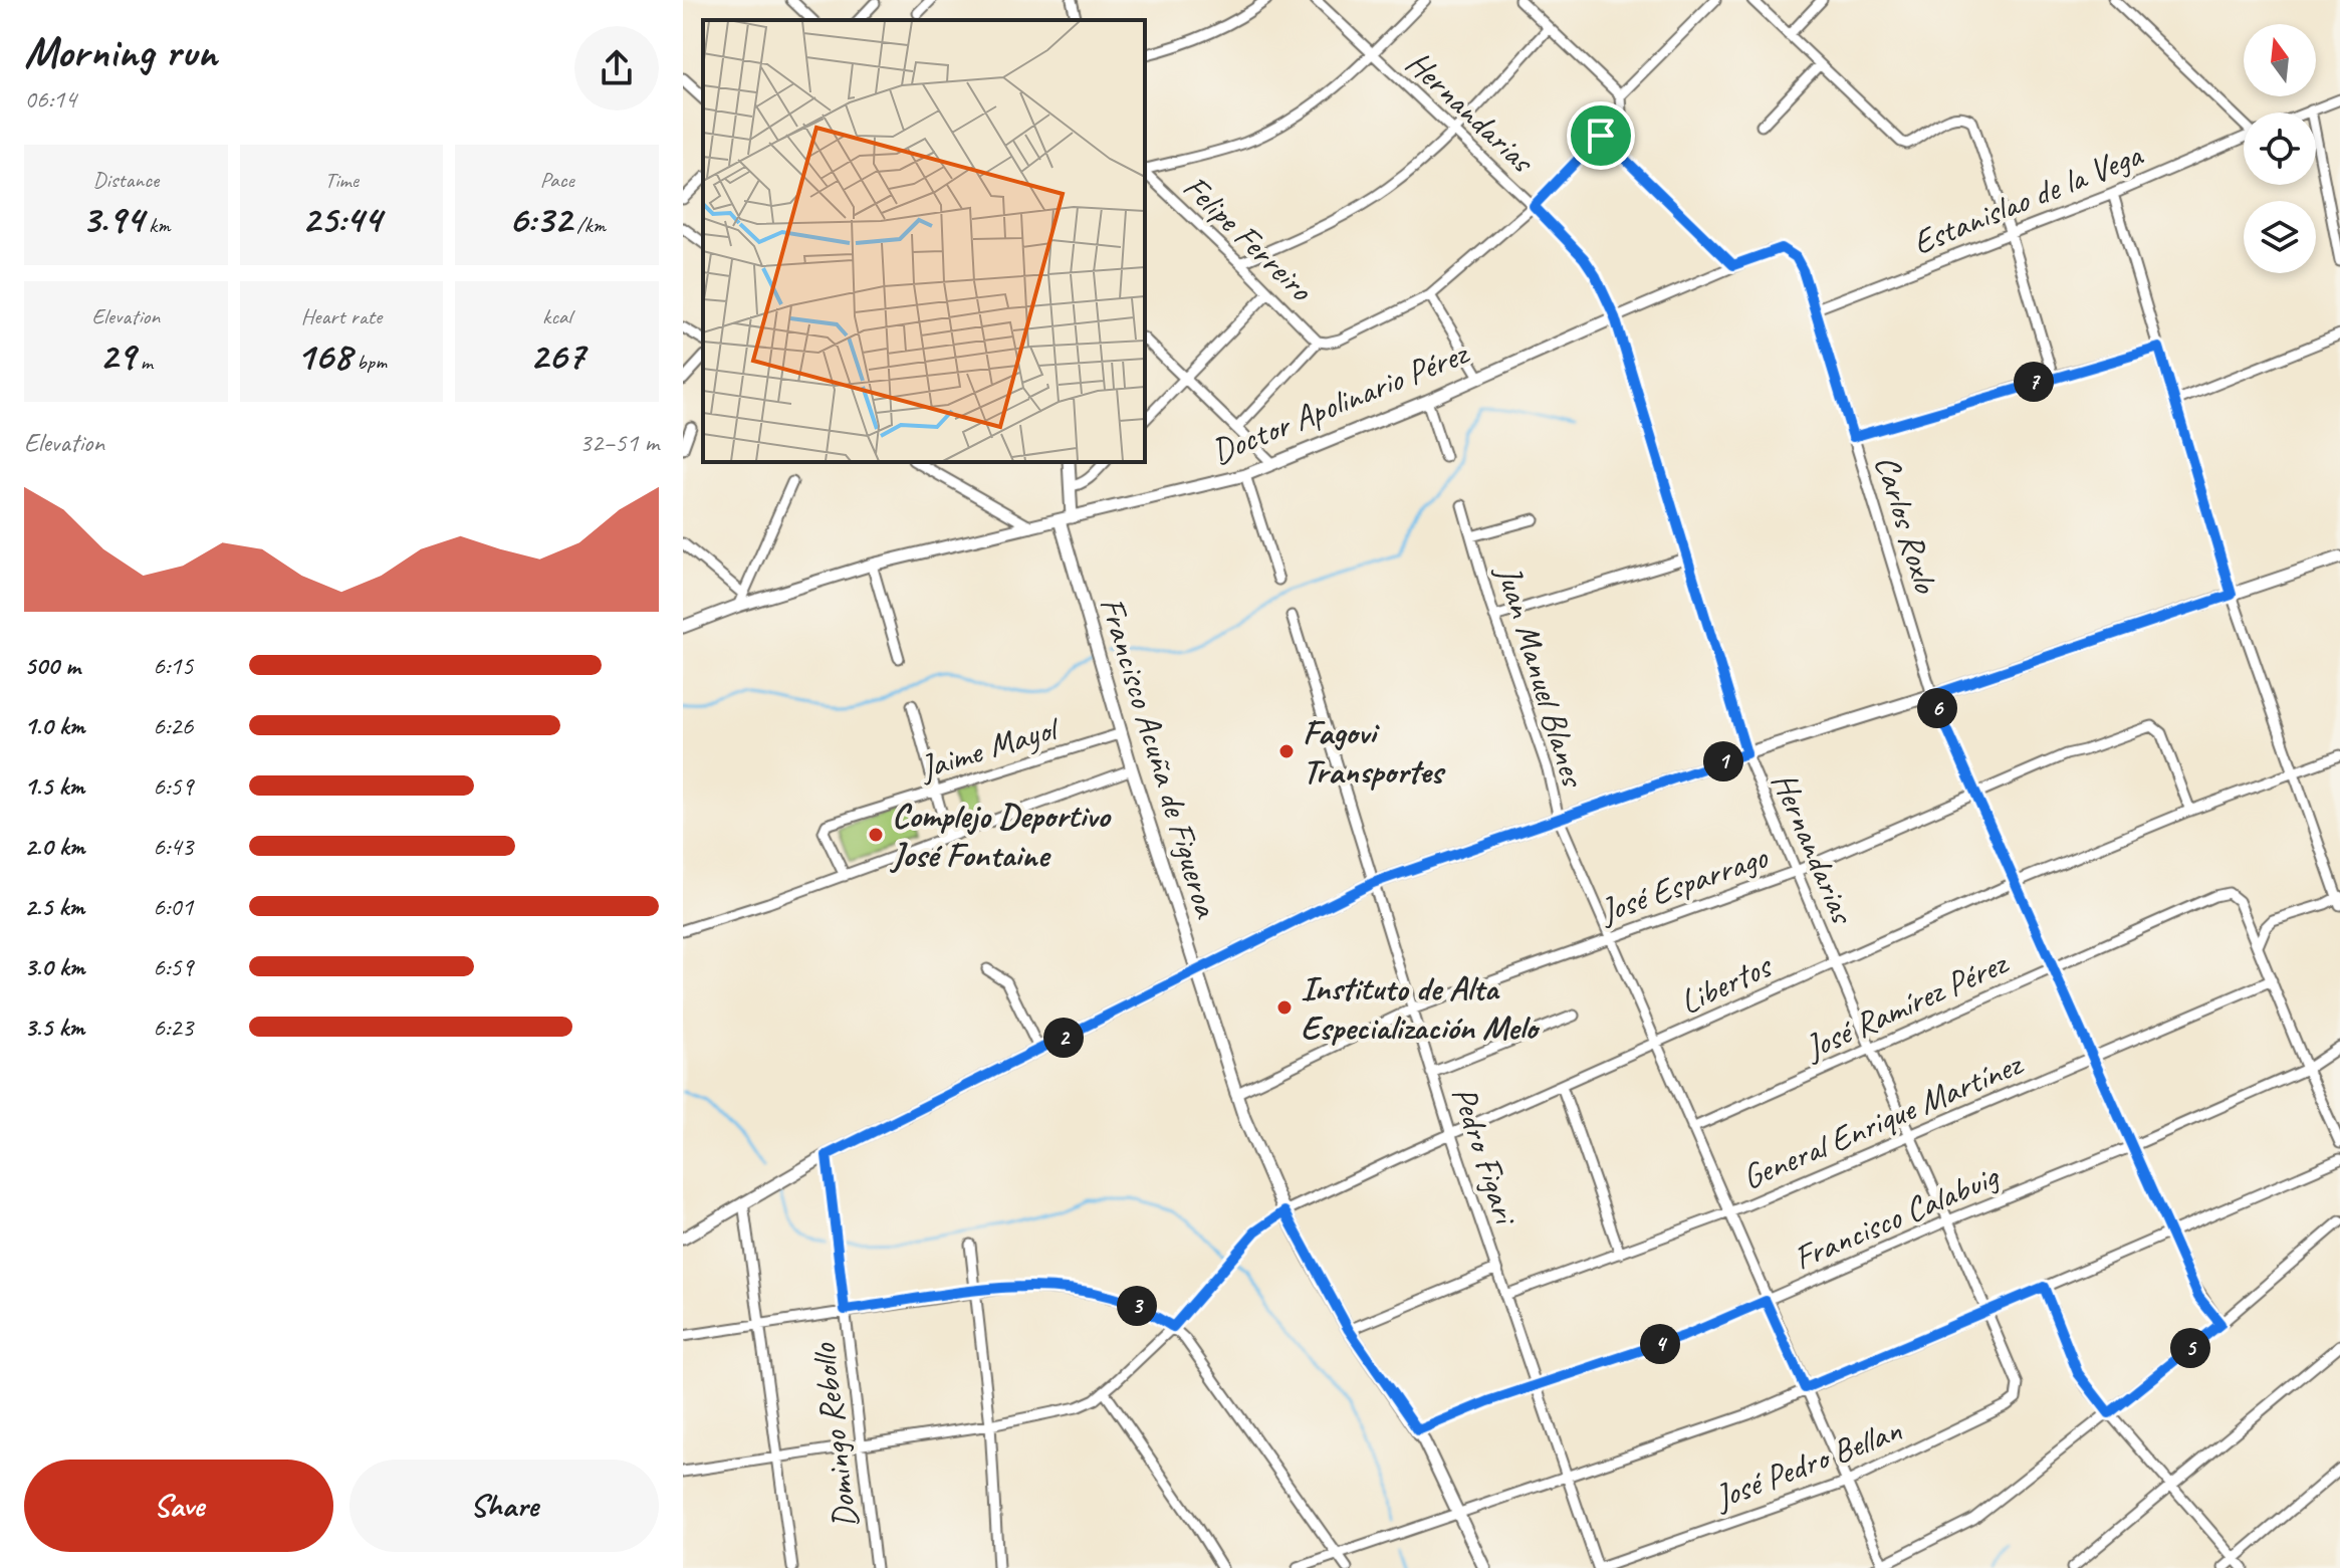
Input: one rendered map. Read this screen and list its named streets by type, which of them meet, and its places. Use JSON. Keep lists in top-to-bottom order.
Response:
{
  "streets": {
    "street": [
      "Hernandarias",
      "Estanislao de la Vega",
      "Felipe Ferreiro",
      "Doctor Apolinario Pérez",
      "Carlos Roxlo",
      "Juan Manuel Blanes",
      "Jaime Mayol",
      "Francisco Acuña de Figueroa",
      "José Esparrago",
      "Libertos",
      "José Ramírez Pérez",
      "General Enrique Martínez",
      "Pedro Figari",
      "Francisco Calabuig",
      "Domingo Rebollo",
      "José Pedro Bellan"
    ]
  },
  "crossings": [
    ["Hernandarias", "Doctor Apolinario Pérez"],
    ["Hernandarias", "José Esparrago"],
    ["Hernandarias", "Libertos"],
    ["Hernandarias", "José Ramírez Pérez"],
    ["Hernandarias", "General Enrique Martínez"],
    ["Hernandarias", "Francisco Calabuig"],
    ["Hernandarias", "José Pedro Bellan"],
    ["Estanislao de la Vega", "Carlos Roxlo"],
    ["Doctor Apolinario Pérez", "Carlos Roxlo"],
    ["Doctor Apolinario Pérez", "Francisco Acuña de Figueroa"],
    ["Carlos Roxlo", "José Esparrago"],
    ["Carlos Roxlo", "Libertos"],
    ["Carlos Roxlo", "José Ramírez Pérez"],
    ["Carlos Roxlo", "General Enrique Martínez"],
    ["Carlos Roxlo", "Francisco Calabuig"],
    ["Juan Manuel Blanes", "José Esparrago"],
    ["Juan Manuel Blanes", "Libertos"],
    ["Juan Manuel Blanes", "José Ramírez Pérez"],
    ["Juan Manuel Blanes", "General Enrique Martínez"],
    ["Juan Manuel Blanes", "Francisco Calabuig"],
    ["Juan Manuel Blanes", "José Pedro Bellan"],
    ["Jaime Mayol", "Francisco Acuña de Figueroa"],
    ["Francisco Acuña de Figueroa", "José Esparrago"],
    ["Francisco Acuña de Figueroa", "Libertos"],
    ["Francisco Acuña de Figueroa", "Francisco Calabuig"],
    ["José Esparrago", "Libertos"],
    ["José Esparrago", "Pedro Figari"],
    ["Libertos", "Pedro Figari"],
    ["Libertos", "Domingo Rebollo"],
    ["General Enrique Martínez", "Pedro Figari"],
    ["Pedro Figari", "Francisco Calabuig"],
    ["Pedro Figari", "José Pedro Bellan"]
  ],
  "places": ["Fagovi Transportes", "Complejo Deportivo José Fontaine", "Instituto de Alta Especialización Melo"],
  "north": "top",
  "page": {
    "heading": ["Morning run", "06:14"],
    "stats": [
      ["Distance", "3.94 km"],
      ["Time", "25:44"],
      ["Pace", "6:32 /km"],
      ["Elevation", "29 m"],
      ["Heart rate", "168 bpm"],
      ["kcal", "267"]
    ],
    "pins": [
      "7",
      "6",
      "1",
      "2",
      "3",
      "4",
      "5"
    ],
    "chart": ["Elevation", "32–51 m"],
    "list": [
      {
        "name": "500 m",
        "note": "6:15"
      },
      {
        "name": "1.0 km",
        "note": "6:26"
      },
      {
        "name": "1.5 km",
        "note": "6:59"
      },
      {
        "name": "2.0 km",
        "note": "6:43"
      },
      {
        "name": "2.5 km",
        "note": "6:01"
      },
      {
        "name": "3.0 km",
        "note": "6:59"
      },
      {
        "name": "3.5 km",
        "note": "6:23"
      }
    ],
    "buttons": ["Save", "Share"]
  }
}
